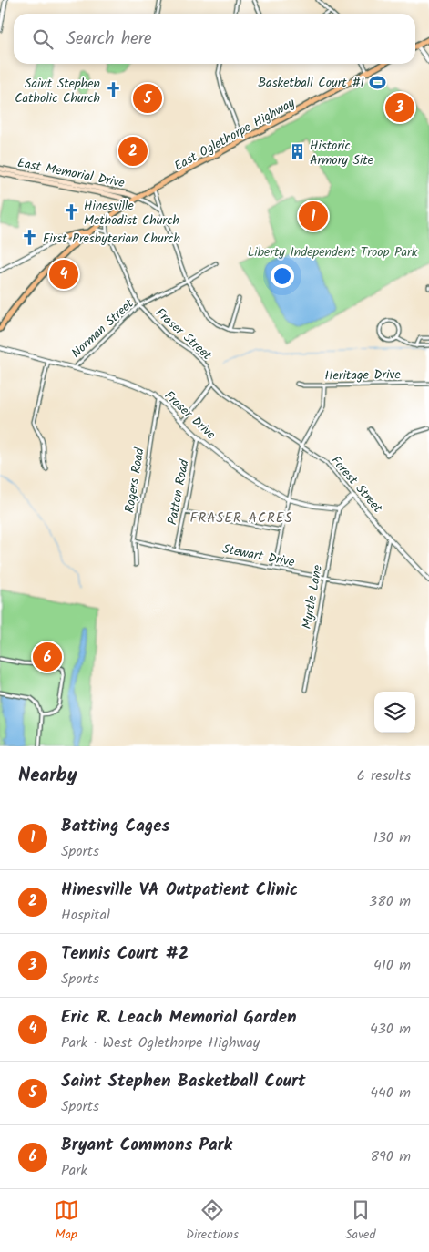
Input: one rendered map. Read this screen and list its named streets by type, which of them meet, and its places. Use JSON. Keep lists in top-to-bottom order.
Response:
{
  "streets": {
    "highway": ["East Oglethorpe Highway"],
    "main road": ["East Memorial Drive"],
    "street": [
      "Norman Street",
      "Fraser Street",
      "Heritage Drive",
      "Fraser Drive",
      "Rogers Road",
      "Forest Street",
      "Patton Road",
      "Stewart Drive",
      "Myrtle Lane"
    ]
  },
  "crossings": [
    ["East Oglethorpe Highway", "East Memorial Drive"],
    ["East Oglethorpe Highway", "Fraser Street"],
    ["Norman Street", "Fraser Street"],
    ["Norman Street", "Fraser Drive"],
    ["Fraser Street", "Forest Street"],
    ["Fraser Drive", "Rogers Road"],
    ["Fraser Drive", "Patton Road"],
    ["Fraser Drive", "Myrtle Lane"],
    ["Rogers Road", "Stewart Drive"],
    ["Forest Street", "Stewart Drive"],
    ["Patton Road", "Stewart Drive"],
    ["Stewart Drive", "Myrtle Lane"]
  ],
  "districts": ["FRASER ACRES"],
  "parks": ["Liberty Independent Troop Park"],
  "places": {
    "sports": ["Basketball Court #1"],
    "church": ["Saint Stephen Catholic Church", "Hinesville Methodist Church", "First Presbyterian Church"],
    "building": ["Historic Armory Site"]
  },
  "page": {
    "search": "Search here",
    "pins": [
      "5",
      "3",
      "2",
      "1",
      "4",
      "6"
    ],
    "heading": ["Nearby", "6 results"],
    "list": [
      {
        "mark": "1",
        "name": "Batting Cages",
        "note": "Sports",
        "value": "130 m"
      },
      {
        "mark": "2",
        "name": "Hinesville VA Outpatient Clinic",
        "note": "Hospital",
        "value": "380 m"
      },
      {
        "mark": "3",
        "name": "Tennis Court #2",
        "note": "Sports",
        "value": "410 m"
      },
      {
        "mark": "4",
        "name": "Eric R. Leach Memorial Garden",
        "note": "Park · West Oglethorpe Highway",
        "value": "430 m"
      },
      {
        "mark": "5",
        "name": "Saint Stephen Basketball Court",
        "note": "Sports",
        "value": "440 m"
      },
      {
        "mark": "6",
        "name": "Bryant Commons Park",
        "note": "Park",
        "value": "890 m"
      }
    ],
    "nav": ["Map", "Directions", "Saved"]
  }
}
